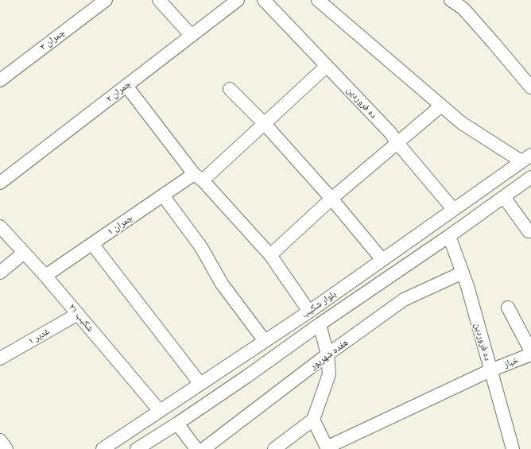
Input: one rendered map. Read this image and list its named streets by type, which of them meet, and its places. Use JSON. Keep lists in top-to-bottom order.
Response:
{
  "streets": {
    "street": [
      "چمران ۳",
      "چمران ۲",
      "ده فروردین",
      "چمران ۱",
      "بلوار شکیب",
      "شکیب ۲۱",
      "غدیر ۱",
      "هفده شهریور",
      "خباز"
    ]
  },
  "crossings": [
    ["ده فروردین", "چمران ۱"],
    ["ده فروردین", "بلوار شکیب"],
    ["ده فروردین", "هفده شهریور"],
    ["ده فروردین", "خباز"],
    ["چمران ۱", "شکیب ۲۱"],
    ["بلوار شکیب", "شکیب ۲۱"],
    ["شکیب ۲۱", "غدیر ۱"]
  ]
}
